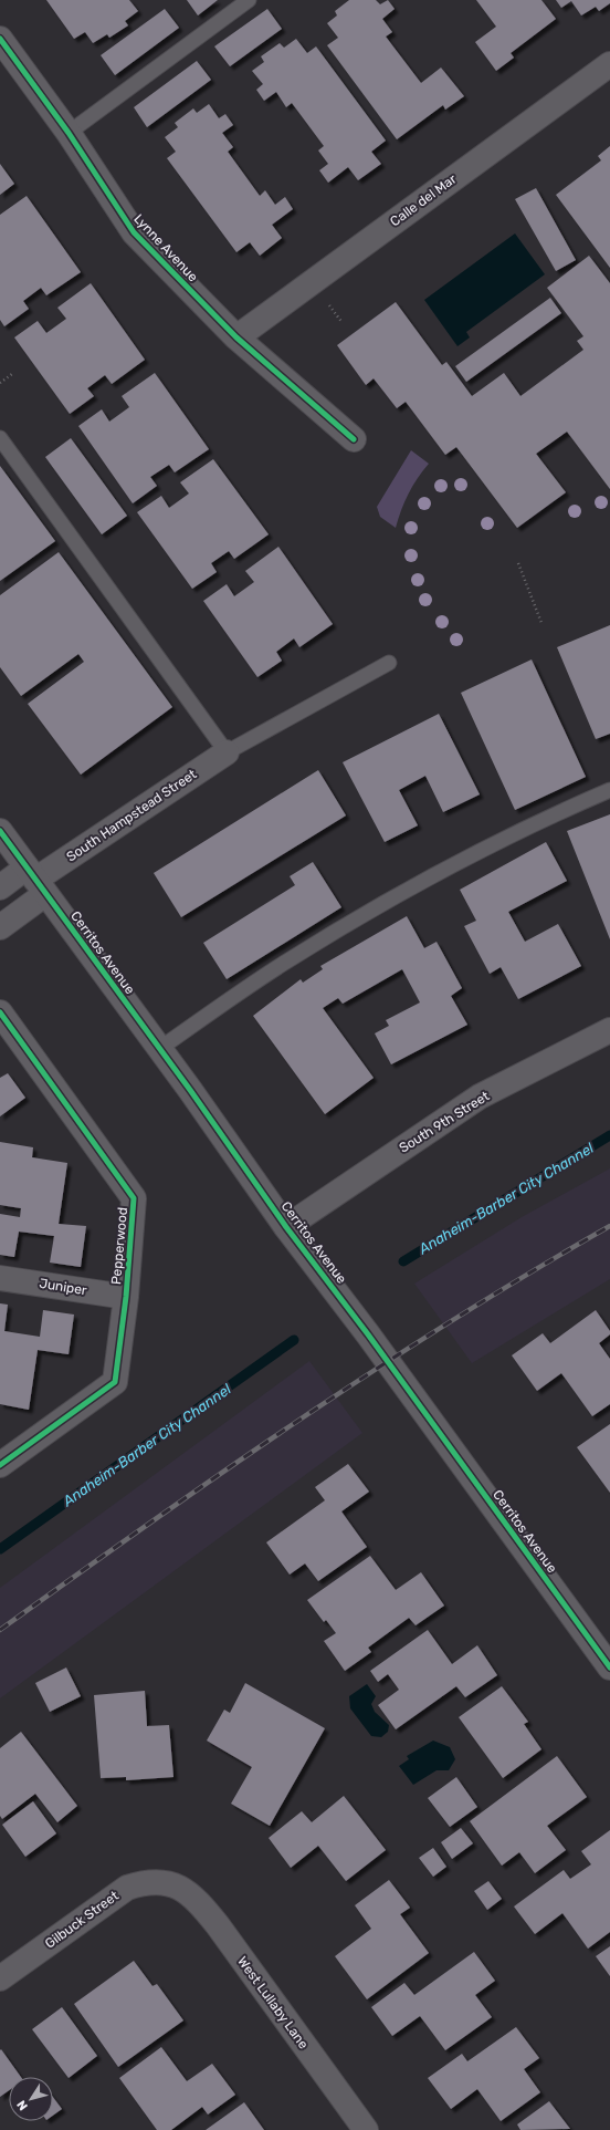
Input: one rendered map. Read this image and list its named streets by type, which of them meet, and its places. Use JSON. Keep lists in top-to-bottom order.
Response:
{
  "streets": {
    "street": [
      "Calle del Mar",
      "Lynne Avenue",
      "South Hampstead Street",
      "Cerritos Avenue",
      "South 9th Street",
      "Pepperwood",
      "Juniper",
      "Gilbuck Street",
      "West Lullaby Lane"
    ]
  },
  "crossings": [
    ["Calle del Mar", "Lynne Avenue"],
    ["South Hampstead Street", "Cerritos Avenue"],
    ["Cerritos Avenue", "South 9th Street"],
    ["Pepperwood", "Juniper"],
    ["Gilbuck Street", "West Lullaby Lane"]
  ],
  "water": ["Anaheim-Barber City Channel"],
  "north": "bottom left"
}
